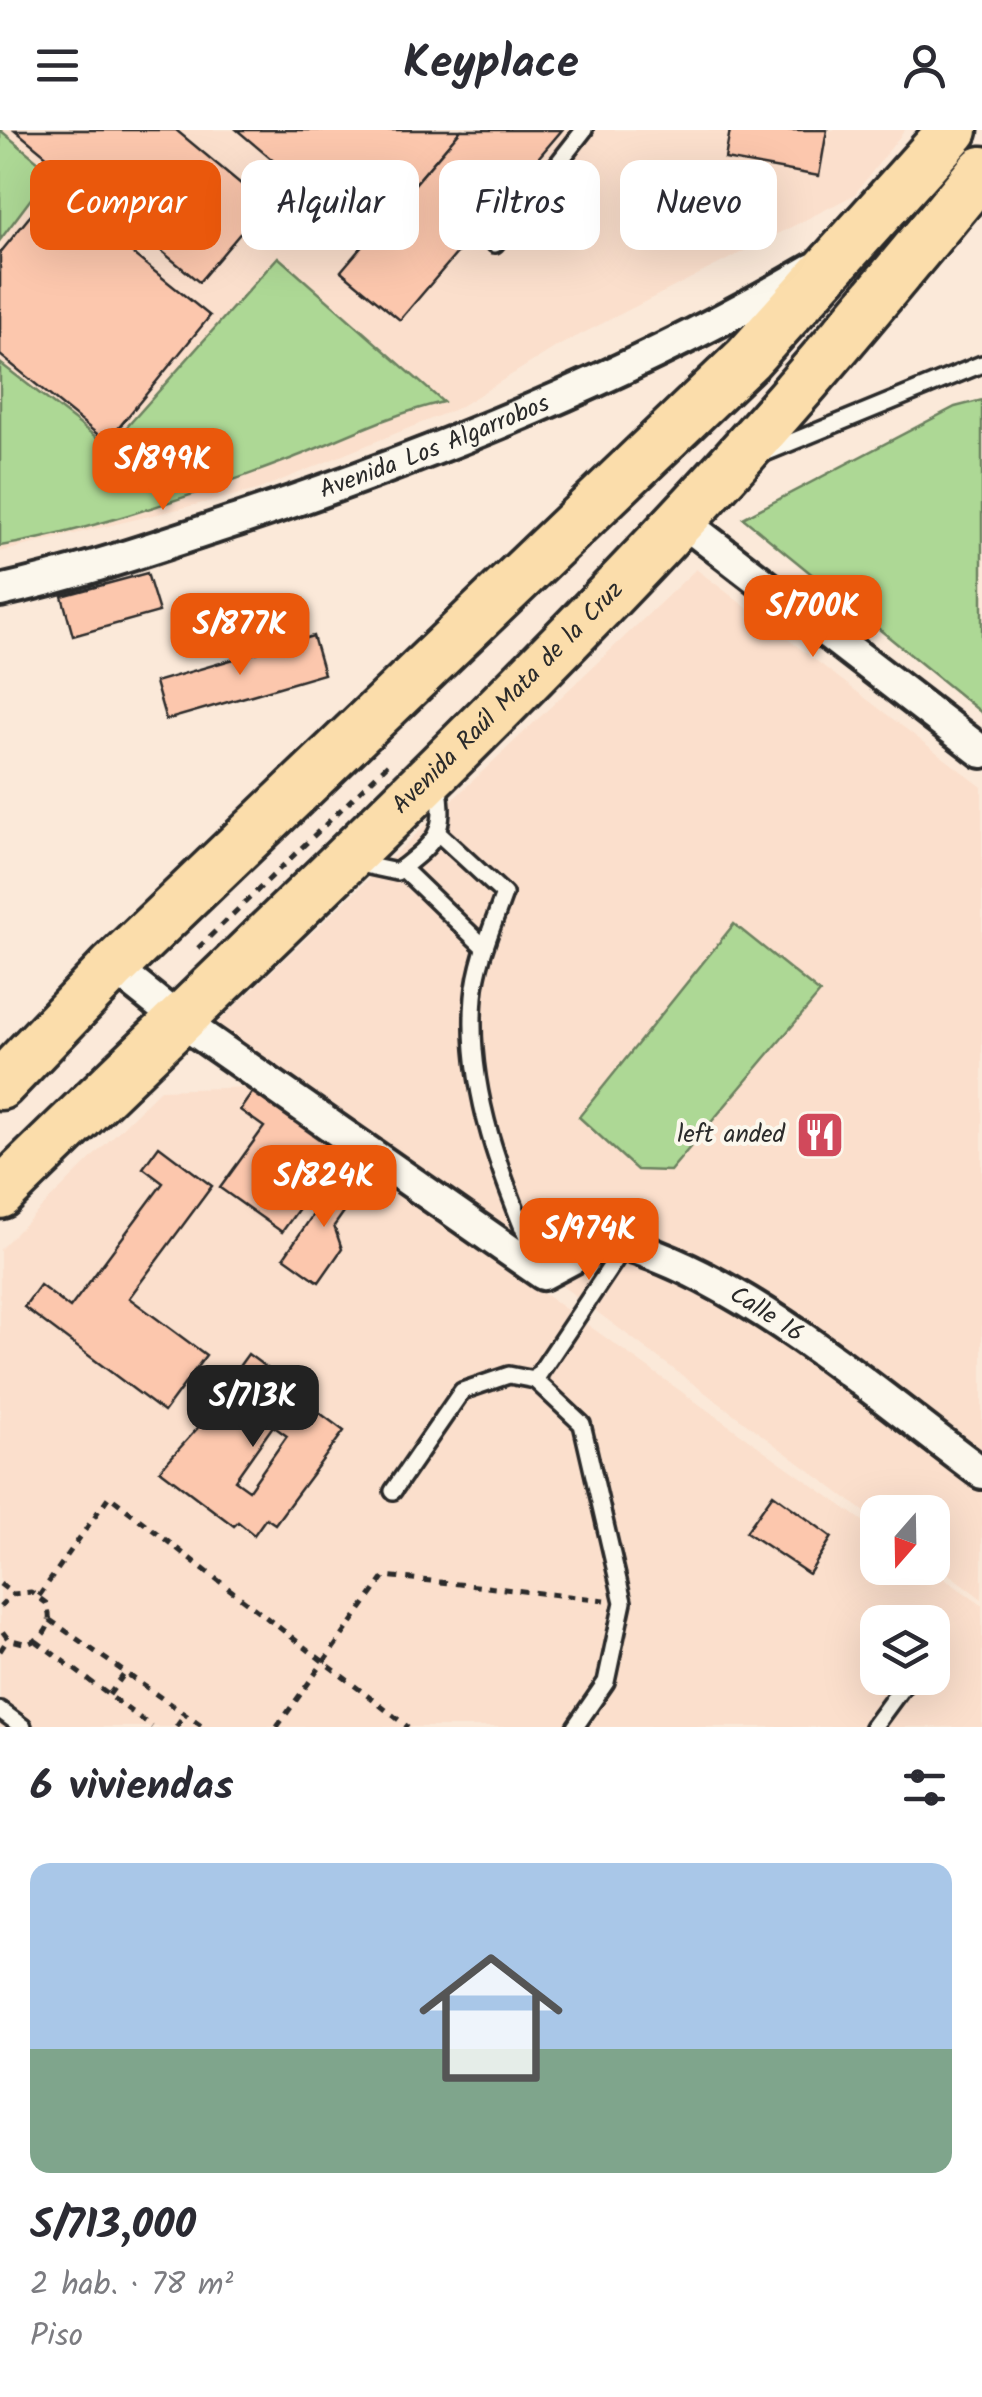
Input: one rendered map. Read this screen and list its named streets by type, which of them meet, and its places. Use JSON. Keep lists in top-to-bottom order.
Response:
{
  "streets": {
    "main road": ["Avenida Raúl Mata de la Cruz"],
    "street": ["Avenida Los Algarrobos", "Calle 16"]
  },
  "places": {
    "restaurant": ["left anded"]
  },
  "north": "bottom",
  "page": {
    "header": "Keyplace",
    "chip": [
      "Comprar",
      "Alquilar",
      "Filtros",
      "Nuevo"
    ],
    "price": [
      "S/899K",
      "S/700K",
      "S/877K",
      "S/824K",
      "S/974K",
      "S/713K"
    ],
    "heading": "6 viviendas",
    "list": [
      {
        "name": "S/713,000",
        "note": "2 hab. · 78 m² · Piso"
      }
    ]
  }
}
